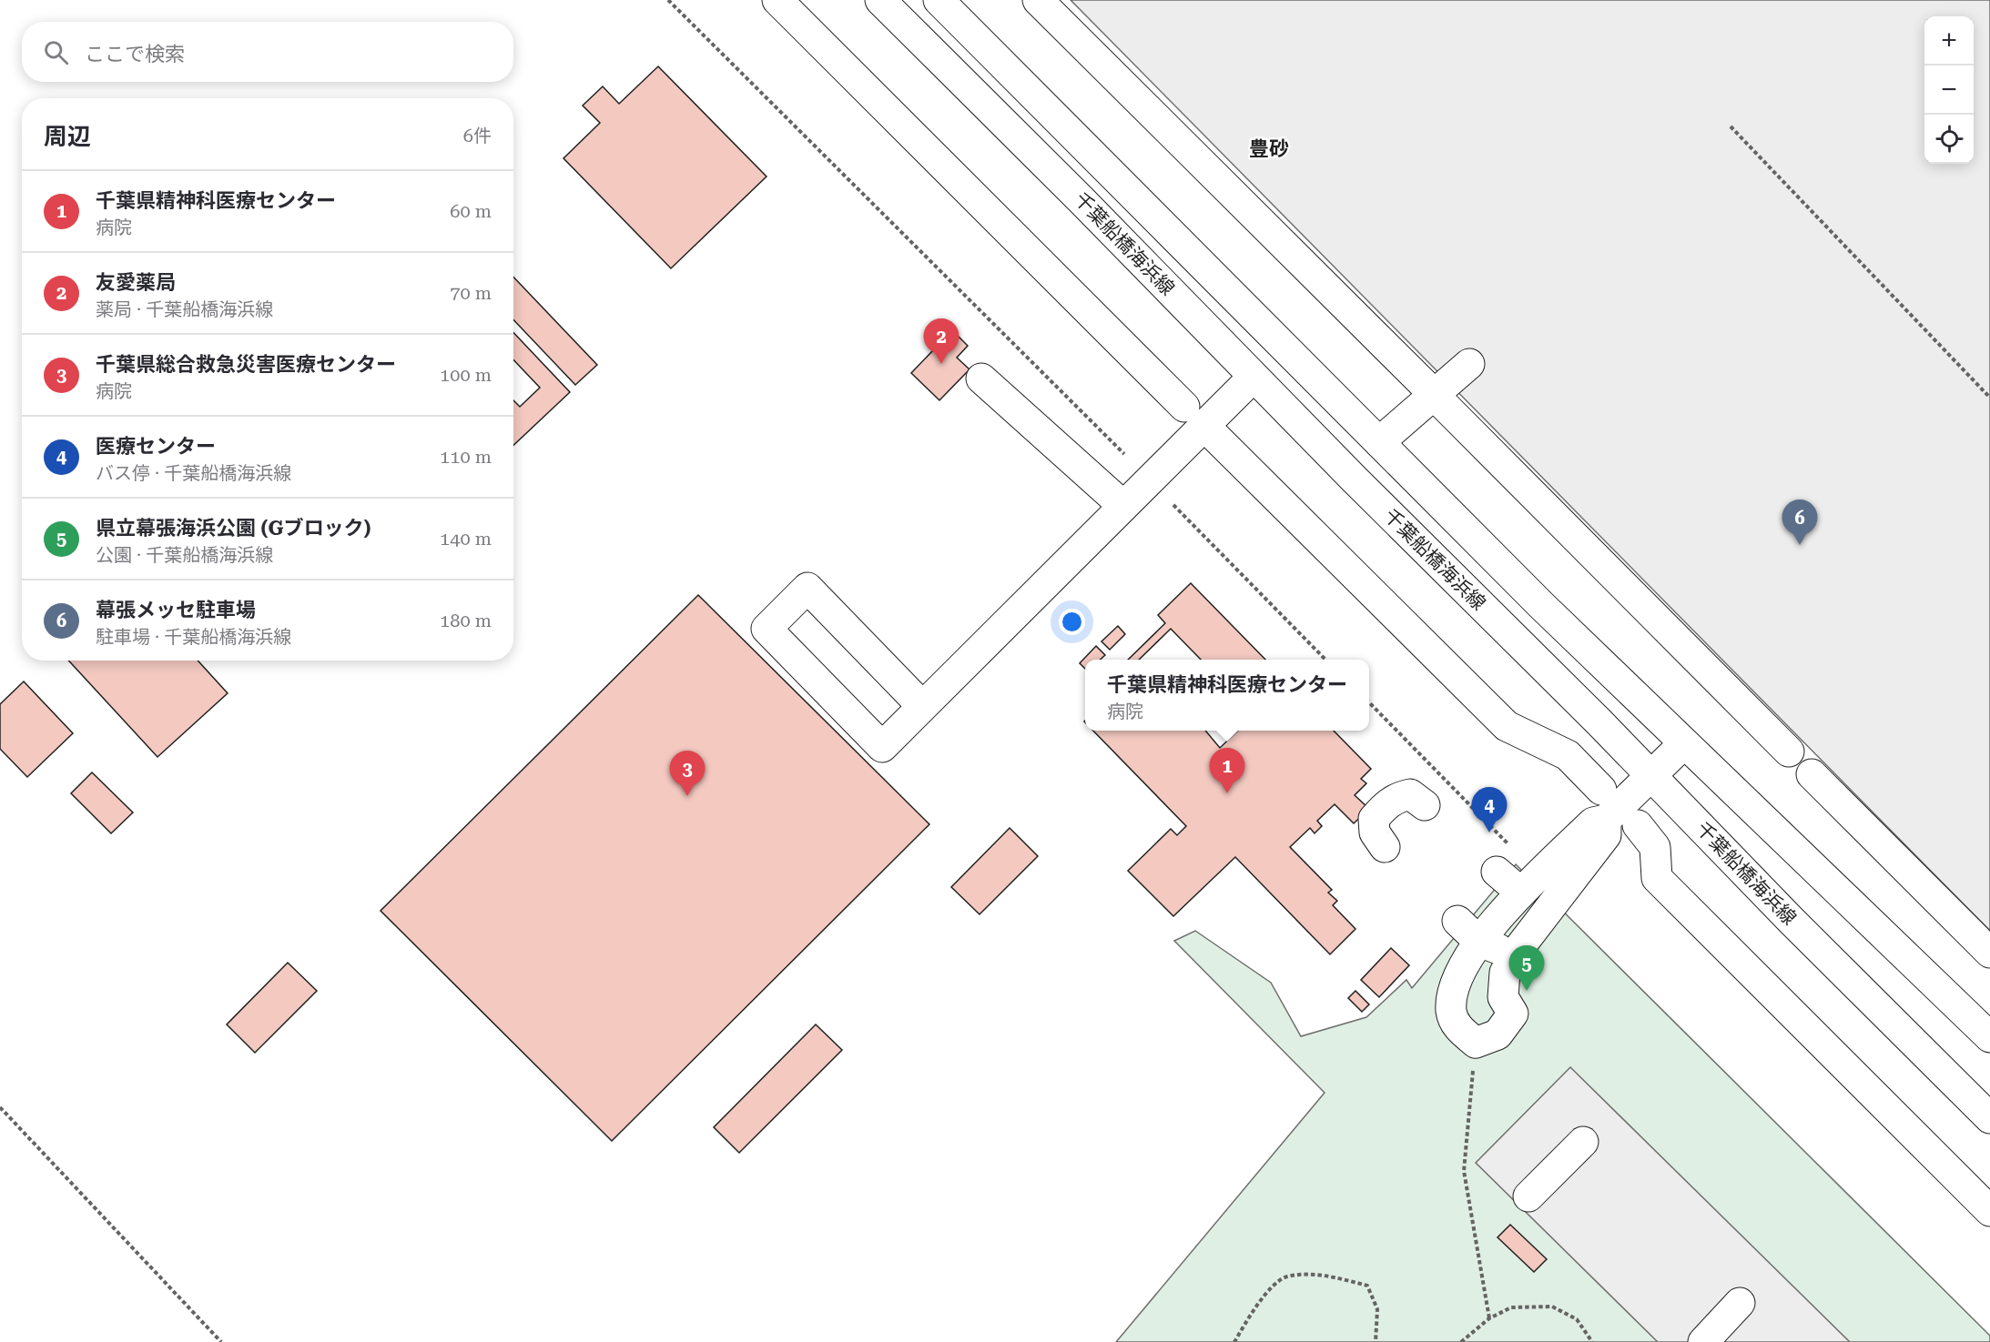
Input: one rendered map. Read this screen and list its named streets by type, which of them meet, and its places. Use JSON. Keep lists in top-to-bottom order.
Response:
{
  "streets": {
    "main road": ["千葉船橋海浜線"]
  },
  "districts": ["豊砂"],
  "page": {
    "map_buttons": ["+", "−"],
    "search": "ここで検索",
    "heading": ["周辺", "6件"],
    "list": [
      {
        "mark": "1",
        "name": "千葉県精神科医療センター",
        "note": "病院",
        "value": "60 m"
      },
      {
        "mark": "2",
        "name": "友愛薬局",
        "note": "薬局 · 千葉船橋海浜線",
        "value": "70 m"
      },
      {
        "mark": "3",
        "name": "千葉県総合救急災害医療センター",
        "note": "病院",
        "value": "100 m"
      },
      {
        "mark": "4",
        "name": "医療センター",
        "note": "バス停 · 千葉船橋海浜線",
        "value": "110 m"
      },
      {
        "mark": "5",
        "name": "県立幕張海浜公園 (Gブロック)",
        "note": "公園 · 千葉船橋海浜線",
        "value": "140 m"
      },
      {
        "mark": "6",
        "name": "幕張メッセ駐車場",
        "note": "駐車場 · 千葉船橋海浜線",
        "value": "180 m"
      }
    ],
    "pins": [
      "2",
      "6",
      "1",
      "3",
      "4",
      "5"
    ],
    "popup": ["千葉県精神科医療センター", "病院"]
  }
}
